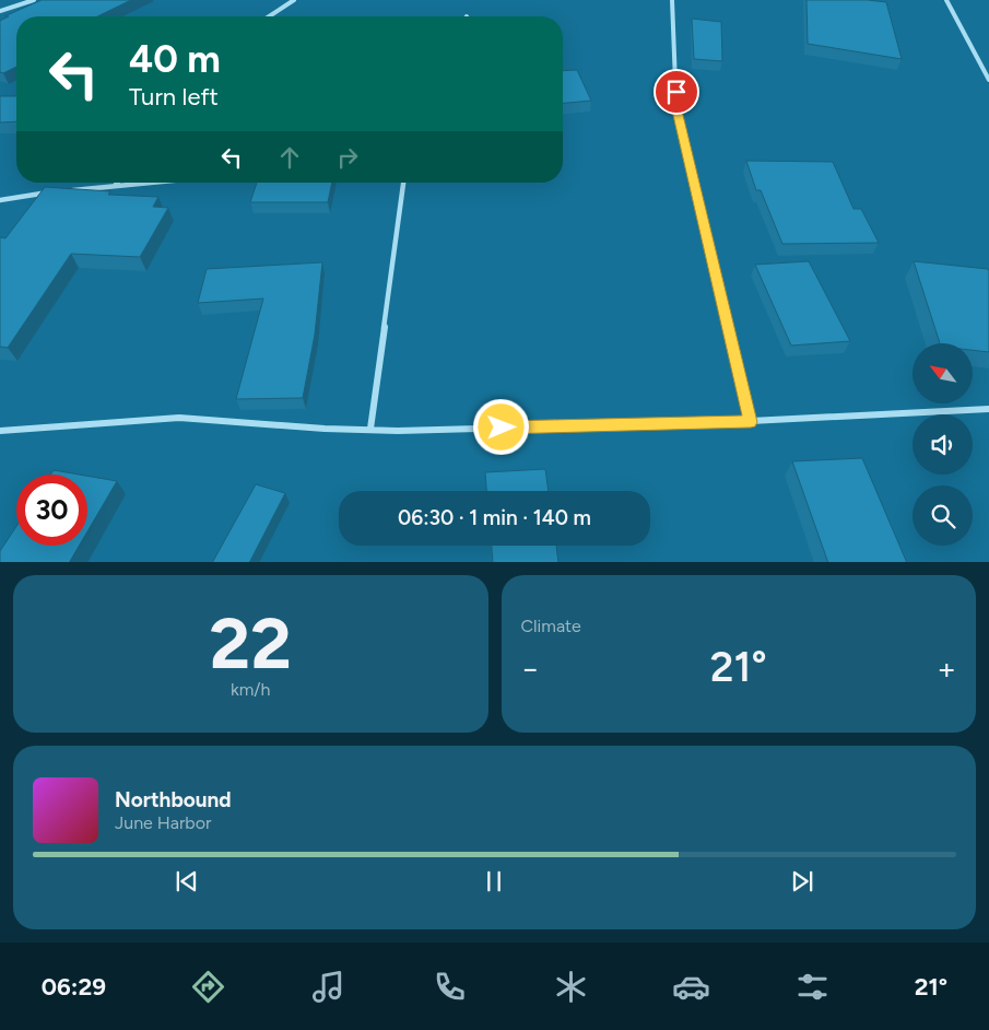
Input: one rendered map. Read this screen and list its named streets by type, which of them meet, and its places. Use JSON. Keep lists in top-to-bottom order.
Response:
{
  "north": "top left",
  "page": {
    "turn": ["40 m", "Turn left"],
    "limit": "30",
    "trip": "06:30 · 1 min · 140 m",
    "tile": [
      ["22", "km/h"],
      "Climate"
    ],
    "heat": ["−", "21°", "+"],
    "song": ["Northbound", "June Harbor"],
    "tabs": ["06:29", "21°"]
  }
}
